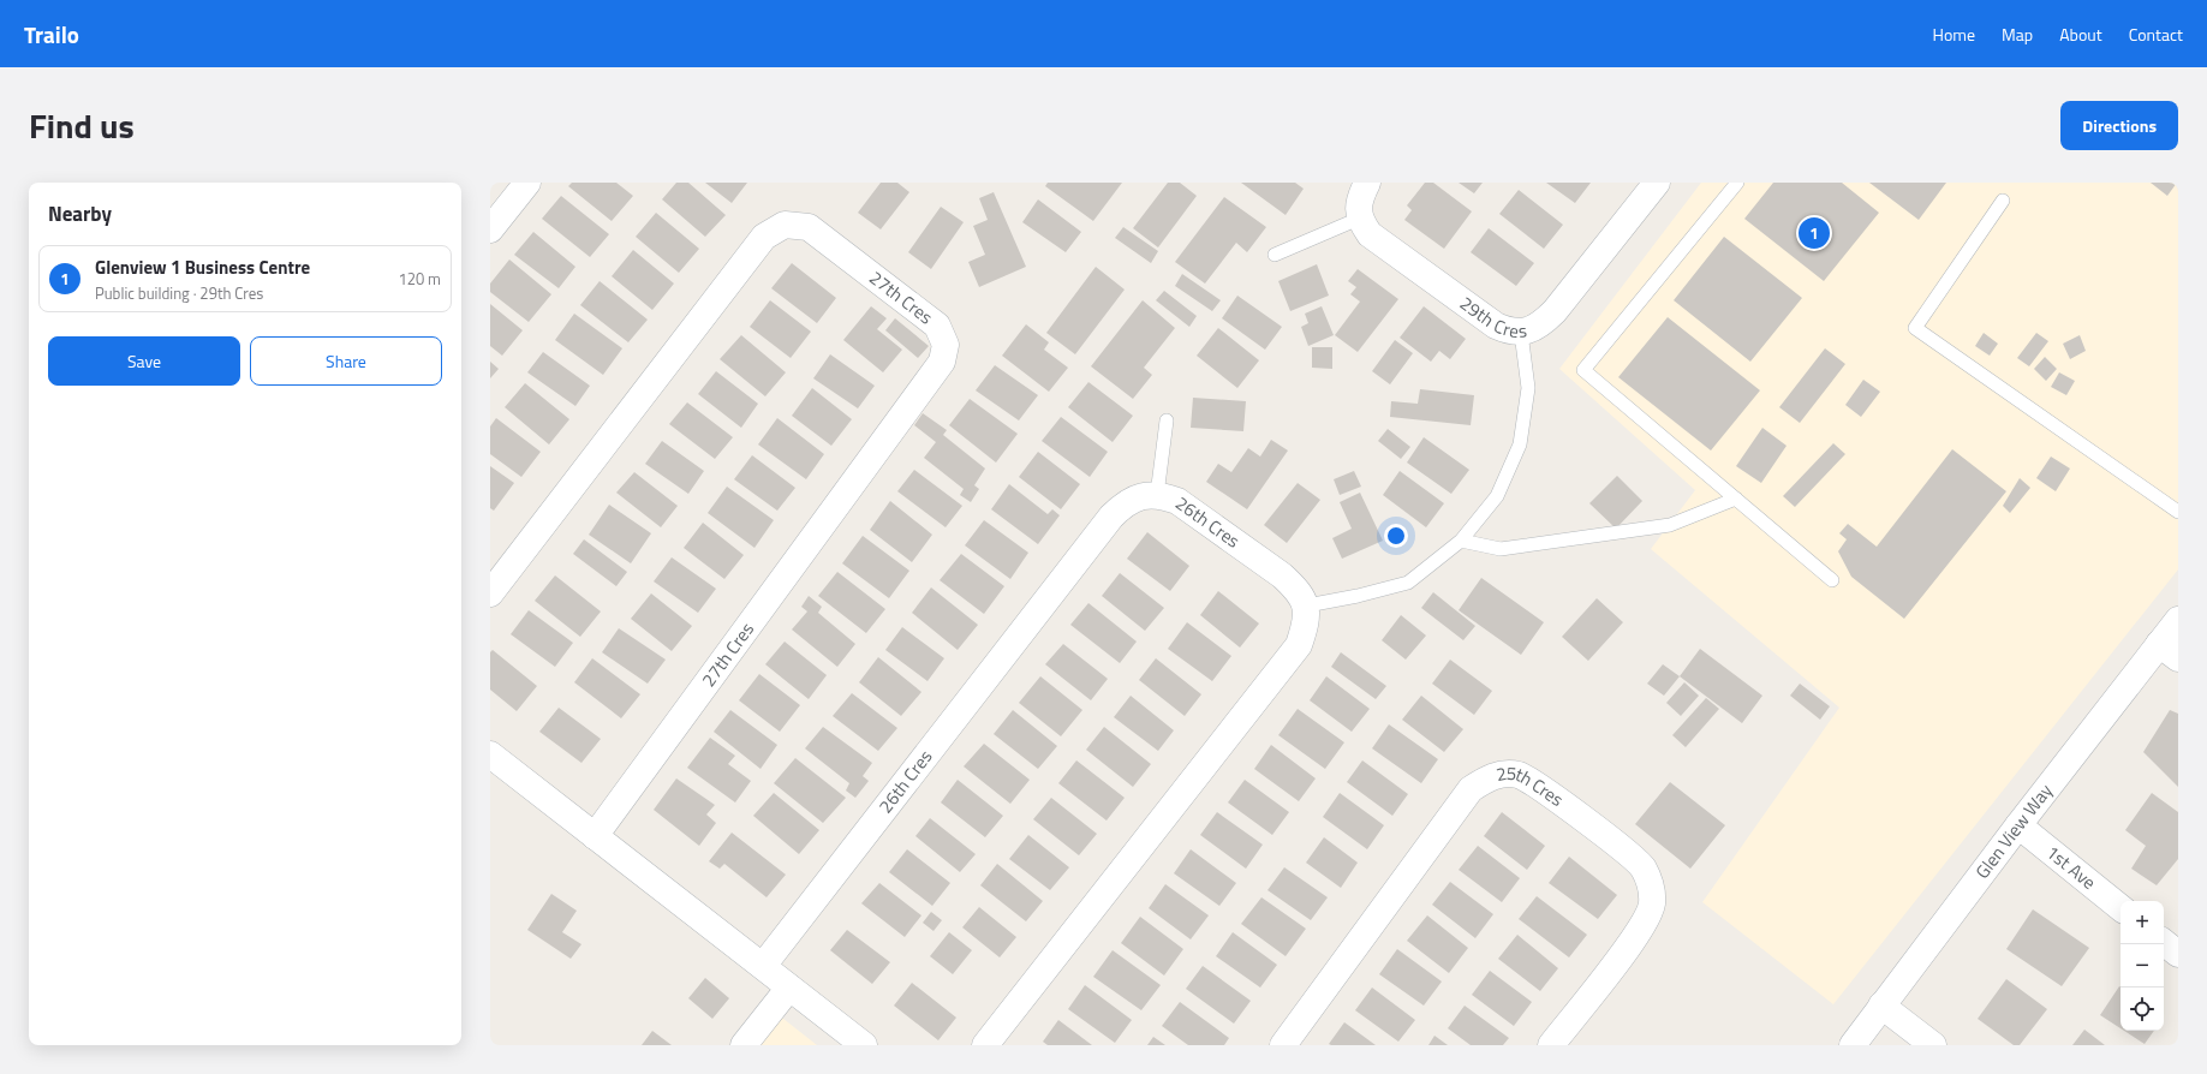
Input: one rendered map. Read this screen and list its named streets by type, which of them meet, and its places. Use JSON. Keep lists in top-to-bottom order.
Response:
{
  "streets": {
    "street": [
      "27th Cres",
      "29th Cres",
      "26th Cres",
      "25th Cres",
      "Glen View Way",
      "1st Ave"
    ]
  },
  "crossings": [
    ["Glen View Way", "1st Ave"]
  ],
  "page": {
    "header": "Trailo",
    "nav": [
      "Home",
      "Map",
      "About",
      "Contact"
    ],
    "title": "Find us",
    "buttons": [
      "Directions",
      ["Save", "Share"]
    ],
    "heading": "Nearby",
    "pins": "1",
    "list": [
      {
        "mark": "1",
        "name": "Glenview 1 Business Centre",
        "note": "Public building · 29th Cres",
        "value": "120 m"
      }
    ],
    "map_buttons": ["+", "−"]
  }
}
